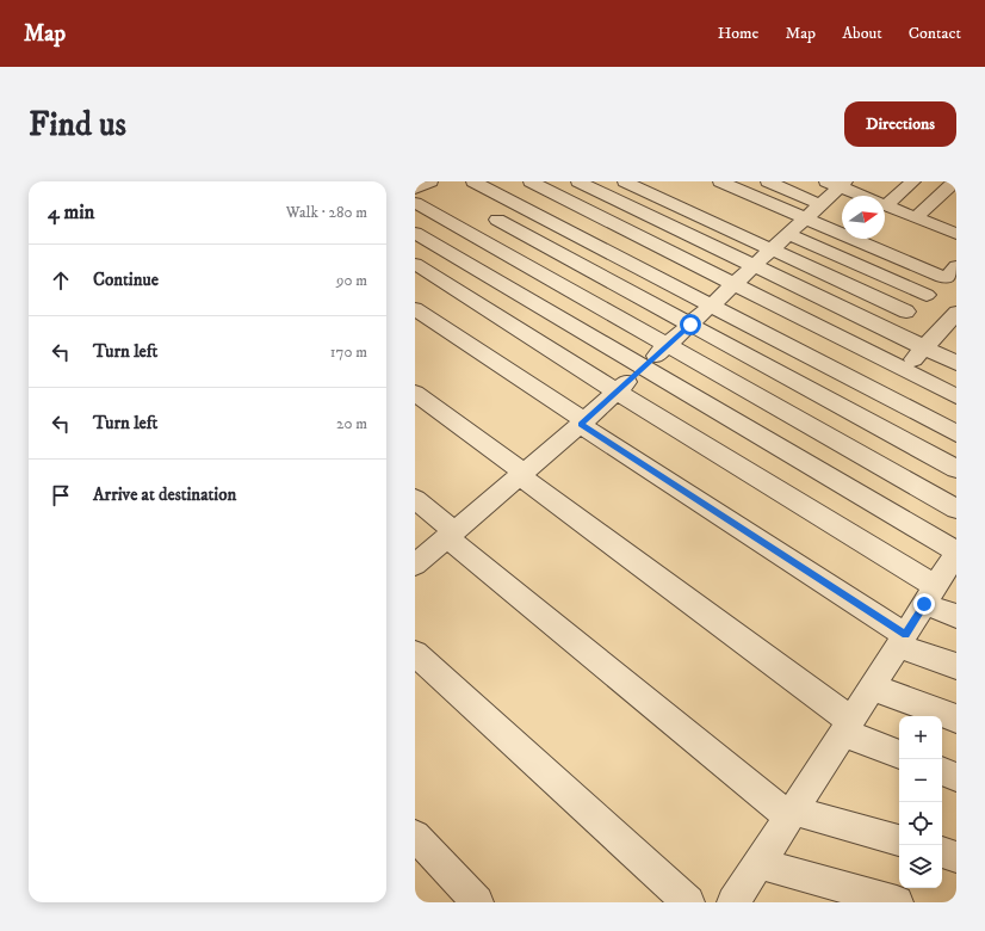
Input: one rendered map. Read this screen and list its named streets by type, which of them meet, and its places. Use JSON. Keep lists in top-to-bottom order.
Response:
{
  "north": "right",
  "page": {
    "header": "Map",
    "nav": [
      "Home",
      "Map",
      "About",
      "Contact"
    ],
    "buttons": "Directions",
    "title": "Find us",
    "heading": ["4 min", "Walk · 280 m"],
    "list": [
      ["Continue", "90 m"],
      ["Turn left", "170 m"],
      ["Turn left", "20 m"],
      "Arrive at destination"
    ],
    "map_buttons": ["+", "−"]
  }
}
